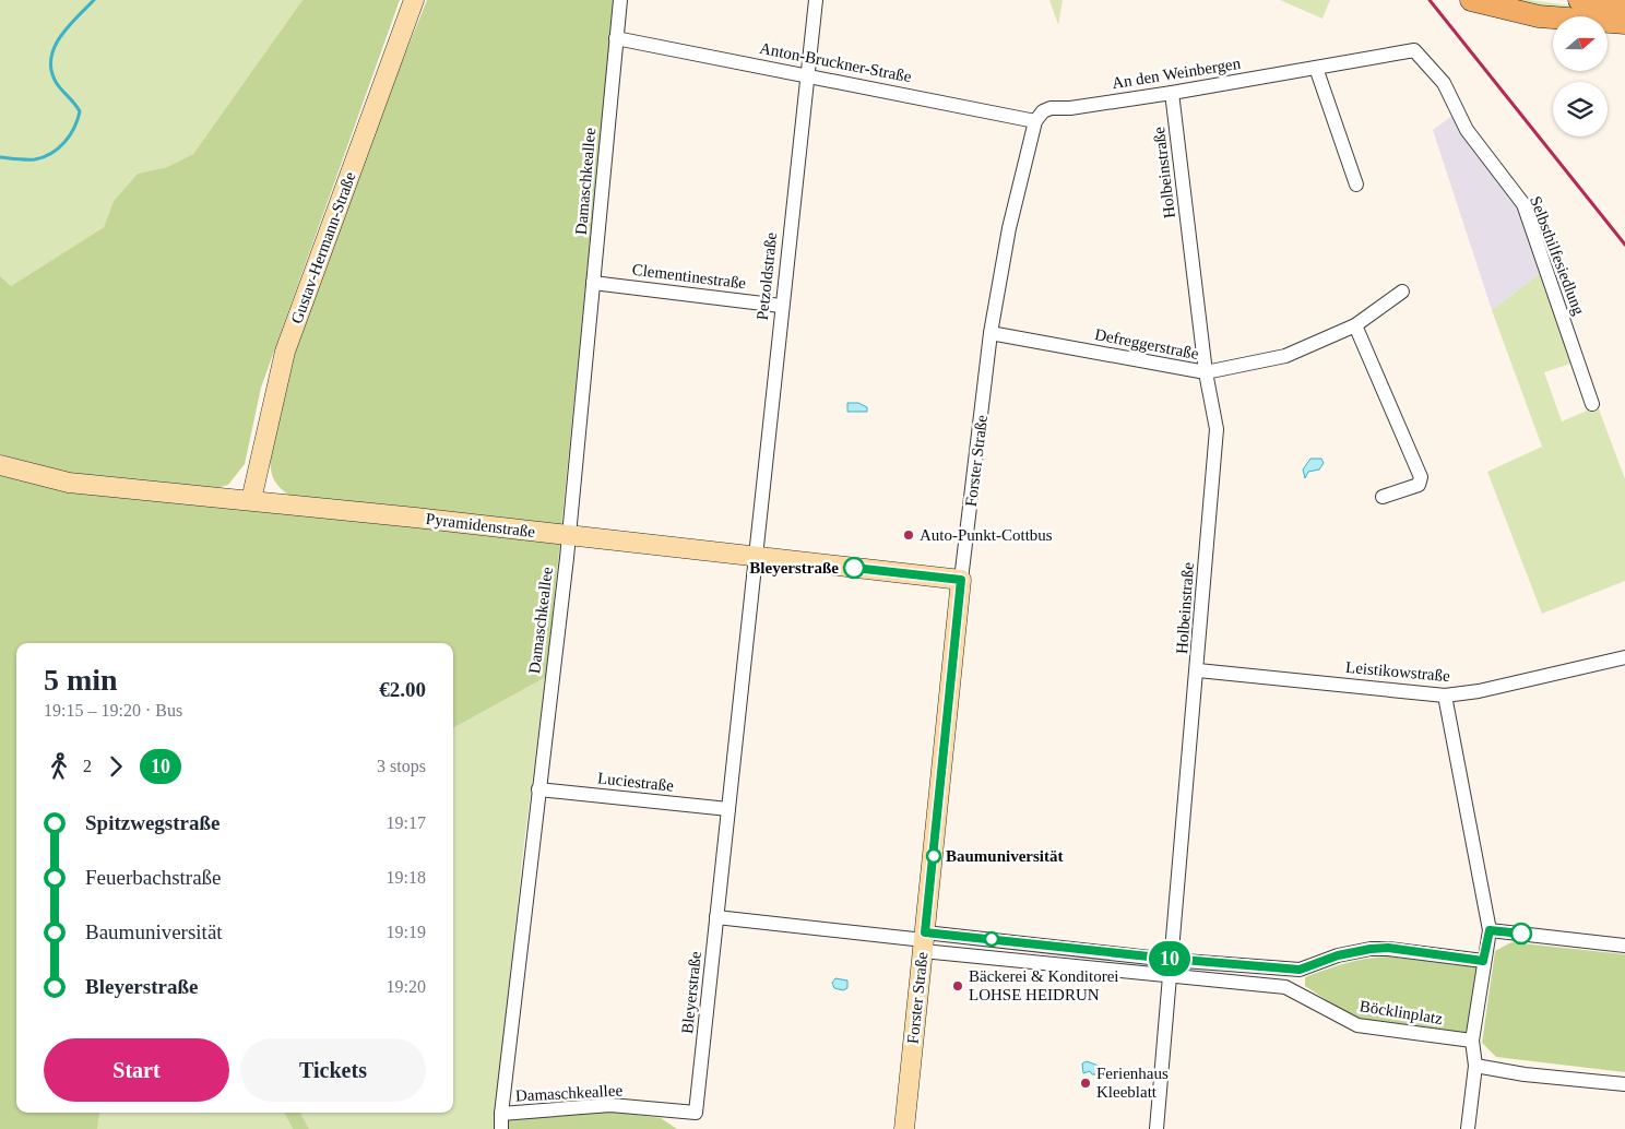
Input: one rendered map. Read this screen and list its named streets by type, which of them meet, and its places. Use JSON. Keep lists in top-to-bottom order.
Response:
{
  "streets": {
    "main road": ["Gustav-Hermann-Straße", "Forster Straße", "Pyramidenstraße"],
    "street": [
      "Anton-Bruckner-Straße",
      "An den Weinbergen",
      "Holbeinstraße",
      "Damaschkeallee",
      "Selbsthilfesiedlung",
      "Clementinestraße",
      "Petzoldstraße",
      "Defreggerstraße",
      "Leistikowstraße",
      "Luciestraße",
      "Bleyerstraße",
      "Böcklinplatz"
    ]
  },
  "crossings": [
    ["Anton-Bruckner-Straße", "An den Weinbergen"],
    ["Anton-Bruckner-Straße", "Damaschkeallee"],
    ["Anton-Bruckner-Straße", "Petzoldstraße"],
    ["Anton-Bruckner-Straße", "Forster Straße"],
    ["An den Weinbergen", "Holbeinstraße"],
    ["An den Weinbergen", "Selbsthilfesiedlung"],
    ["An den Weinbergen", "Forster Straße"],
    ["Holbeinstraße", "Defreggerstraße"],
    ["Holbeinstraße", "Leistikowstraße"],
    ["Holbeinstraße", "Böcklinplatz"],
    ["Damaschkeallee", "Clementinestraße"],
    ["Damaschkeallee", "Pyramidenstraße"],
    ["Damaschkeallee", "Luciestraße"],
    ["Damaschkeallee", "Bleyerstraße"],
    ["Gustav-Hermann-Straße", "Pyramidenstraße"],
    ["Clementinestraße", "Petzoldstraße"],
    ["Petzoldstraße", "Pyramidenstraße"],
    ["Petzoldstraße", "Bleyerstraße"],
    ["Defreggerstraße", "Forster Straße"],
    ["Forster Straße", "Pyramidenstraße"],
    ["Forster Straße", "Böcklinplatz"],
    ["Pyramidenstraße", "Bleyerstraße"],
    ["Luciestraße", "Bleyerstraße"]
  ],
  "places": [
    "Auto-Punkt-Cottbus",
    "Bleyerstraße",
    "Baumuniversität",
    "Bäckerei & Konditorei LOHSE HEIDRUN",
    "Ferienhaus Kleeblatt"
  ],
  "lines": ["bus line 10"],
  "north": "right",
  "page": {
    "on_map": "10",
    "heading": ["5 min", "19:15 – 19:20 · Bus", "€2.00"],
    "legs": ["2", "10", "3 stops"],
    "list": [
      {
        "name": "Spitzwegstraße",
        "value": "19:17"
      },
      {
        "name": "Feuerbachstraße",
        "value": "19:18"
      },
      {
        "name": "Baumuniversität",
        "value": "19:19"
      },
      {
        "name": "Bleyerstraße",
        "value": "19:20"
      }
    ],
    "buttons": ["Start", "Tickets"]
  }
}
